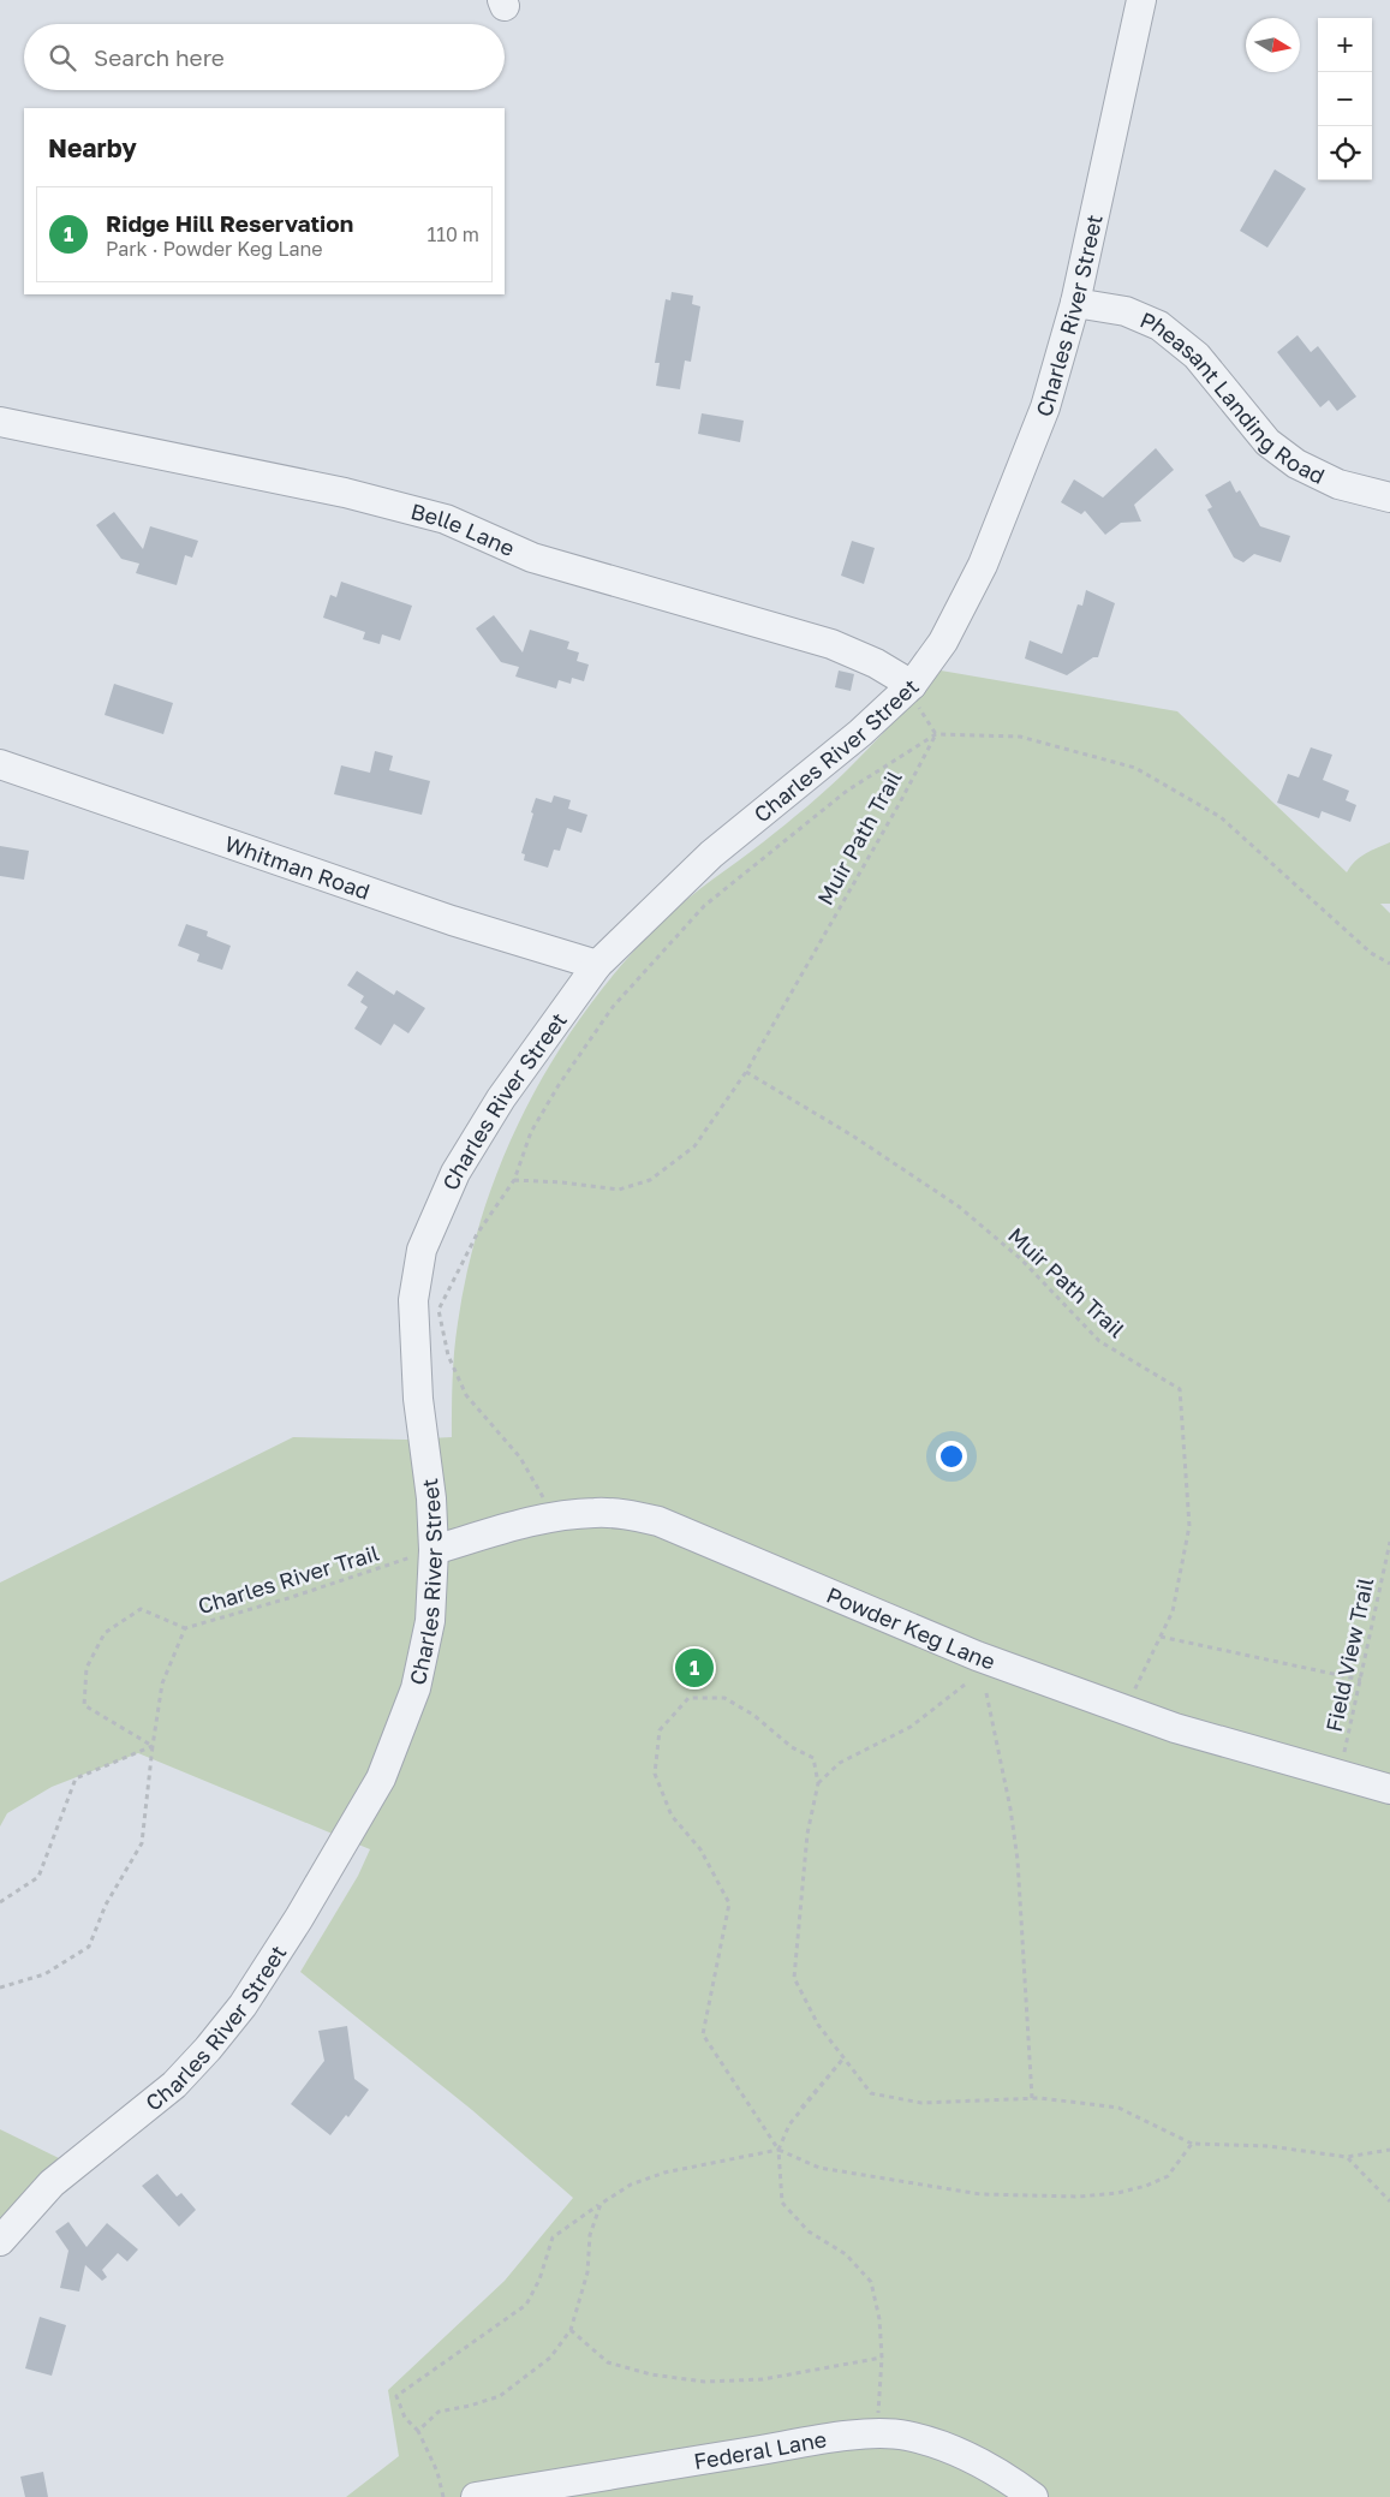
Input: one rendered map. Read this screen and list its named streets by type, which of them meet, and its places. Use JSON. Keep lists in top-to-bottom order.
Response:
{
  "streets": {
    "street": [
      "Charles River Street",
      "Pheasant Landing Road",
      "Belle Lane",
      "Whitman Road",
      "Powder Keg Lane",
      "Federal Lane"
    ],
    "path": ["Muir Path Trail", "Charles River Trail", "Field View Trail"]
  },
  "crossings": [
    ["Charles River Street", "Pheasant Landing Road"],
    ["Charles River Street", "Belle Lane"],
    ["Charles River Street", "Whitman Road"],
    ["Charles River Street", "Charles River Trail"],
    ["Charles River Street", "Powder Keg Lane"],
    ["Muir Path Trail", "Powder Keg Lane"],
    ["Charles River Trail", "Powder Keg Lane"],
    ["Powder Keg Lane", "Field View Trail"]
  ],
  "north": "right",
  "page": {
    "map_buttons": ["+", "−"],
    "search": "Search here",
    "heading": "Nearby",
    "list": [
      {
        "mark": "1",
        "name": "Ridge Hill Reservation",
        "note": "Park · Powder Keg Lane",
        "value": "110 m"
      }
    ],
    "pins": "1"
  }
}
